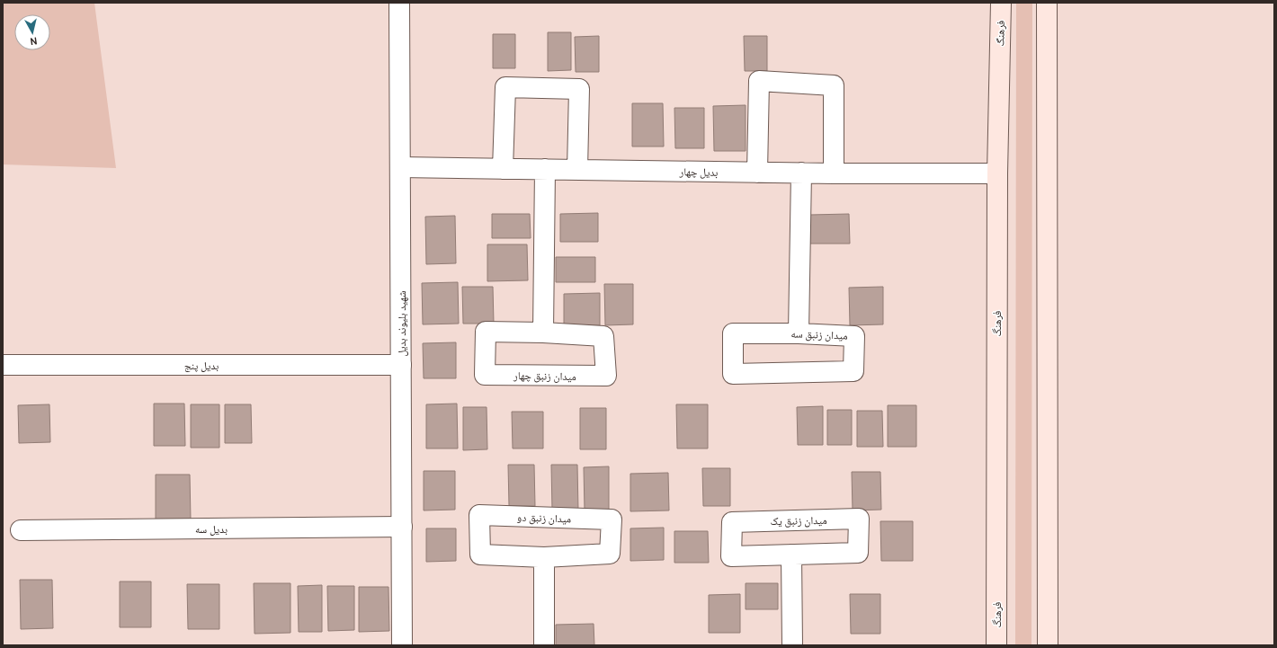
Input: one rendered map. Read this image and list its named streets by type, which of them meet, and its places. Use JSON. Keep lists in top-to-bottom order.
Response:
{
  "streets": {
    "main road": ["فرهنگ"],
    "street": [
      "بدیل چهار",
      "شهید بلیوند بدیل",
      "میدان زنبق سه",
      "بدیل پنج",
      "میدان زنبق چهار",
      "میدان زنبق دو",
      "میدان زنبق یک",
      "بدیل سه"
    ]
  },
  "crossings": [
    ["فرهنگ", "بدیل چهار"],
    ["بدیل چهار", "شهید بلیوند بدیل"],
    ["شهید بلیوند بدیل", "بدیل پنج"],
    ["شهید بلیوند بدیل", "بدیل سه"]
  ],
  "north": "bottom"
}
